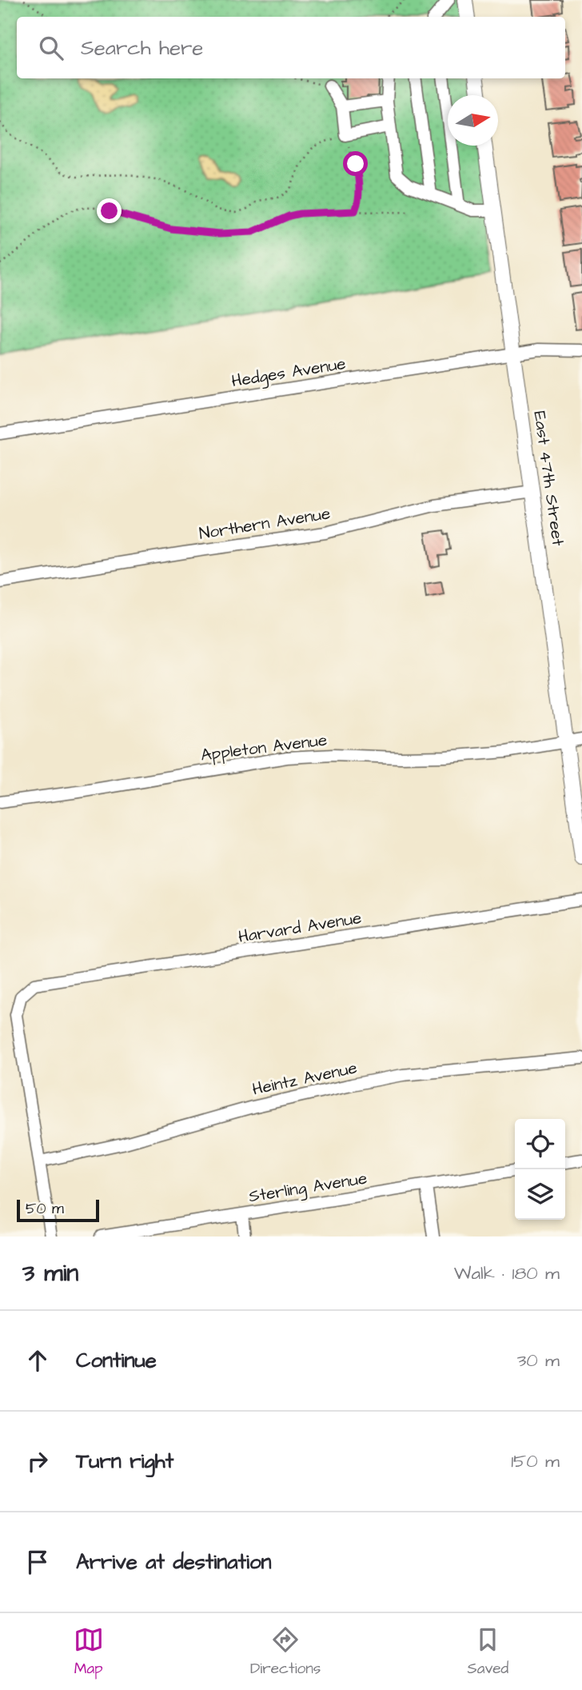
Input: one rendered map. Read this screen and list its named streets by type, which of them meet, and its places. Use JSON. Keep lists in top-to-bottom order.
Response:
{
  "streets": {
    "main road": ["East 47th Street"],
    "street": [
      "Hedges Avenue",
      "Northern Avenue",
      "Appleton Avenue",
      "Harvard Avenue",
      "Heintz Avenue",
      "Sterling Avenue"
    ]
  },
  "crossings": [
    ["Hedges Avenue", "East 47th Street"],
    ["East 47th Street", "Northern Avenue"],
    ["East 47th Street", "Appleton Avenue"],
    ["Harvard Avenue", "Heintz Avenue"]
  ],
  "scale_bar": "50 m",
  "north": "right",
  "page": {
    "search": "Search here",
    "scale": "50 m",
    "heading": ["3 min", "Walk · 180 m"],
    "list": [
      ["Continue", "30 m"],
      ["Turn right", "150 m"],
      "Arrive at destination"
    ],
    "nav": ["Map", "Directions", "Saved"]
  }
}
